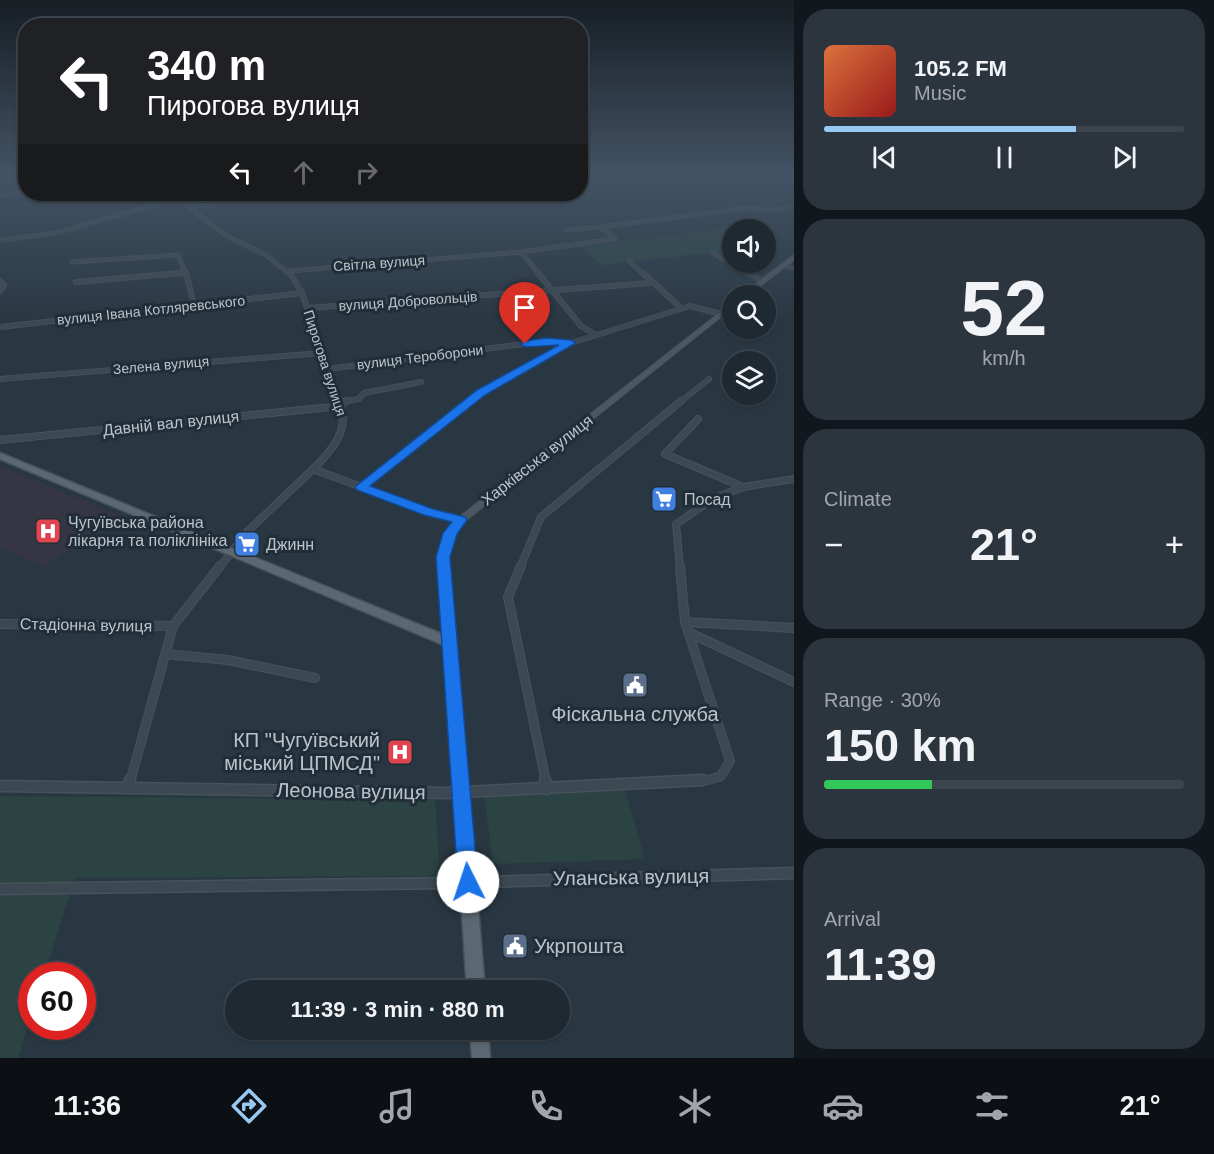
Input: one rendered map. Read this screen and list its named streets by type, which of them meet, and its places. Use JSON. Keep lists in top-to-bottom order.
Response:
{
  "streets": {
    "main road": ["Харківська вулиця"],
    "street": [
      "Світла вулиця",
      "вулиця Добровольців",
      "вулиця Івана Котляревського",
      "вулиця Тероборони",
      "Пирогова вулиця",
      "Зелена вулиця",
      "Давній вал вулиця",
      "Стадіонна вулиця",
      "Леонова вулиця",
      "Уланська вулиця"
    ]
  },
  "crossings": [
    ["Світла вулиця", "Пирогова вулиця"],
    ["вулиця Добровольців", "Пирогова вулиця"],
    ["вулиця Івана Котляревського", "Пирогова вулиця"],
    ["вулиця Тероборони", "Пирогова вулиця"],
    ["вулиця Тероборони", "Харківська вулиця"],
    ["Пирогова вулиця", "Зелена вулиця"],
    ["Пирогова вулиця", "Давній вал вулиця"],
    ["Пирогова вулиця", "Стадіонна вулиця"],
    ["Харківська вулиця", "Леонова вулиця"],
    ["Харківська вулиця", "Уланська вулиця"]
  ],
  "places": {
    "supermarket": ["Посад", "Джинн"],
    "hospital": ["Чугуївська района лікарня та поліклініка", "КП \"Чугуївський міський ЦПМСД\""],
    "public building": ["Фіскальна служба", "Укрпошта"]
  },
  "page": {
    "turn": ["340 m", "Пирогова вулиця"],
    "song": ["105.2 FM", "Music"],
    "tile": [
      ["52", "km/h"],
      "Climate",
      ["Range · 30%", "150 km"],
      ["Arrival", "11:39"]
    ],
    "heat": ["−", "21°", "+"],
    "limit": "60",
    "trip": "11:39 · 3 min · 880 m",
    "tabs": ["11:36", "21°"]
  }
}
